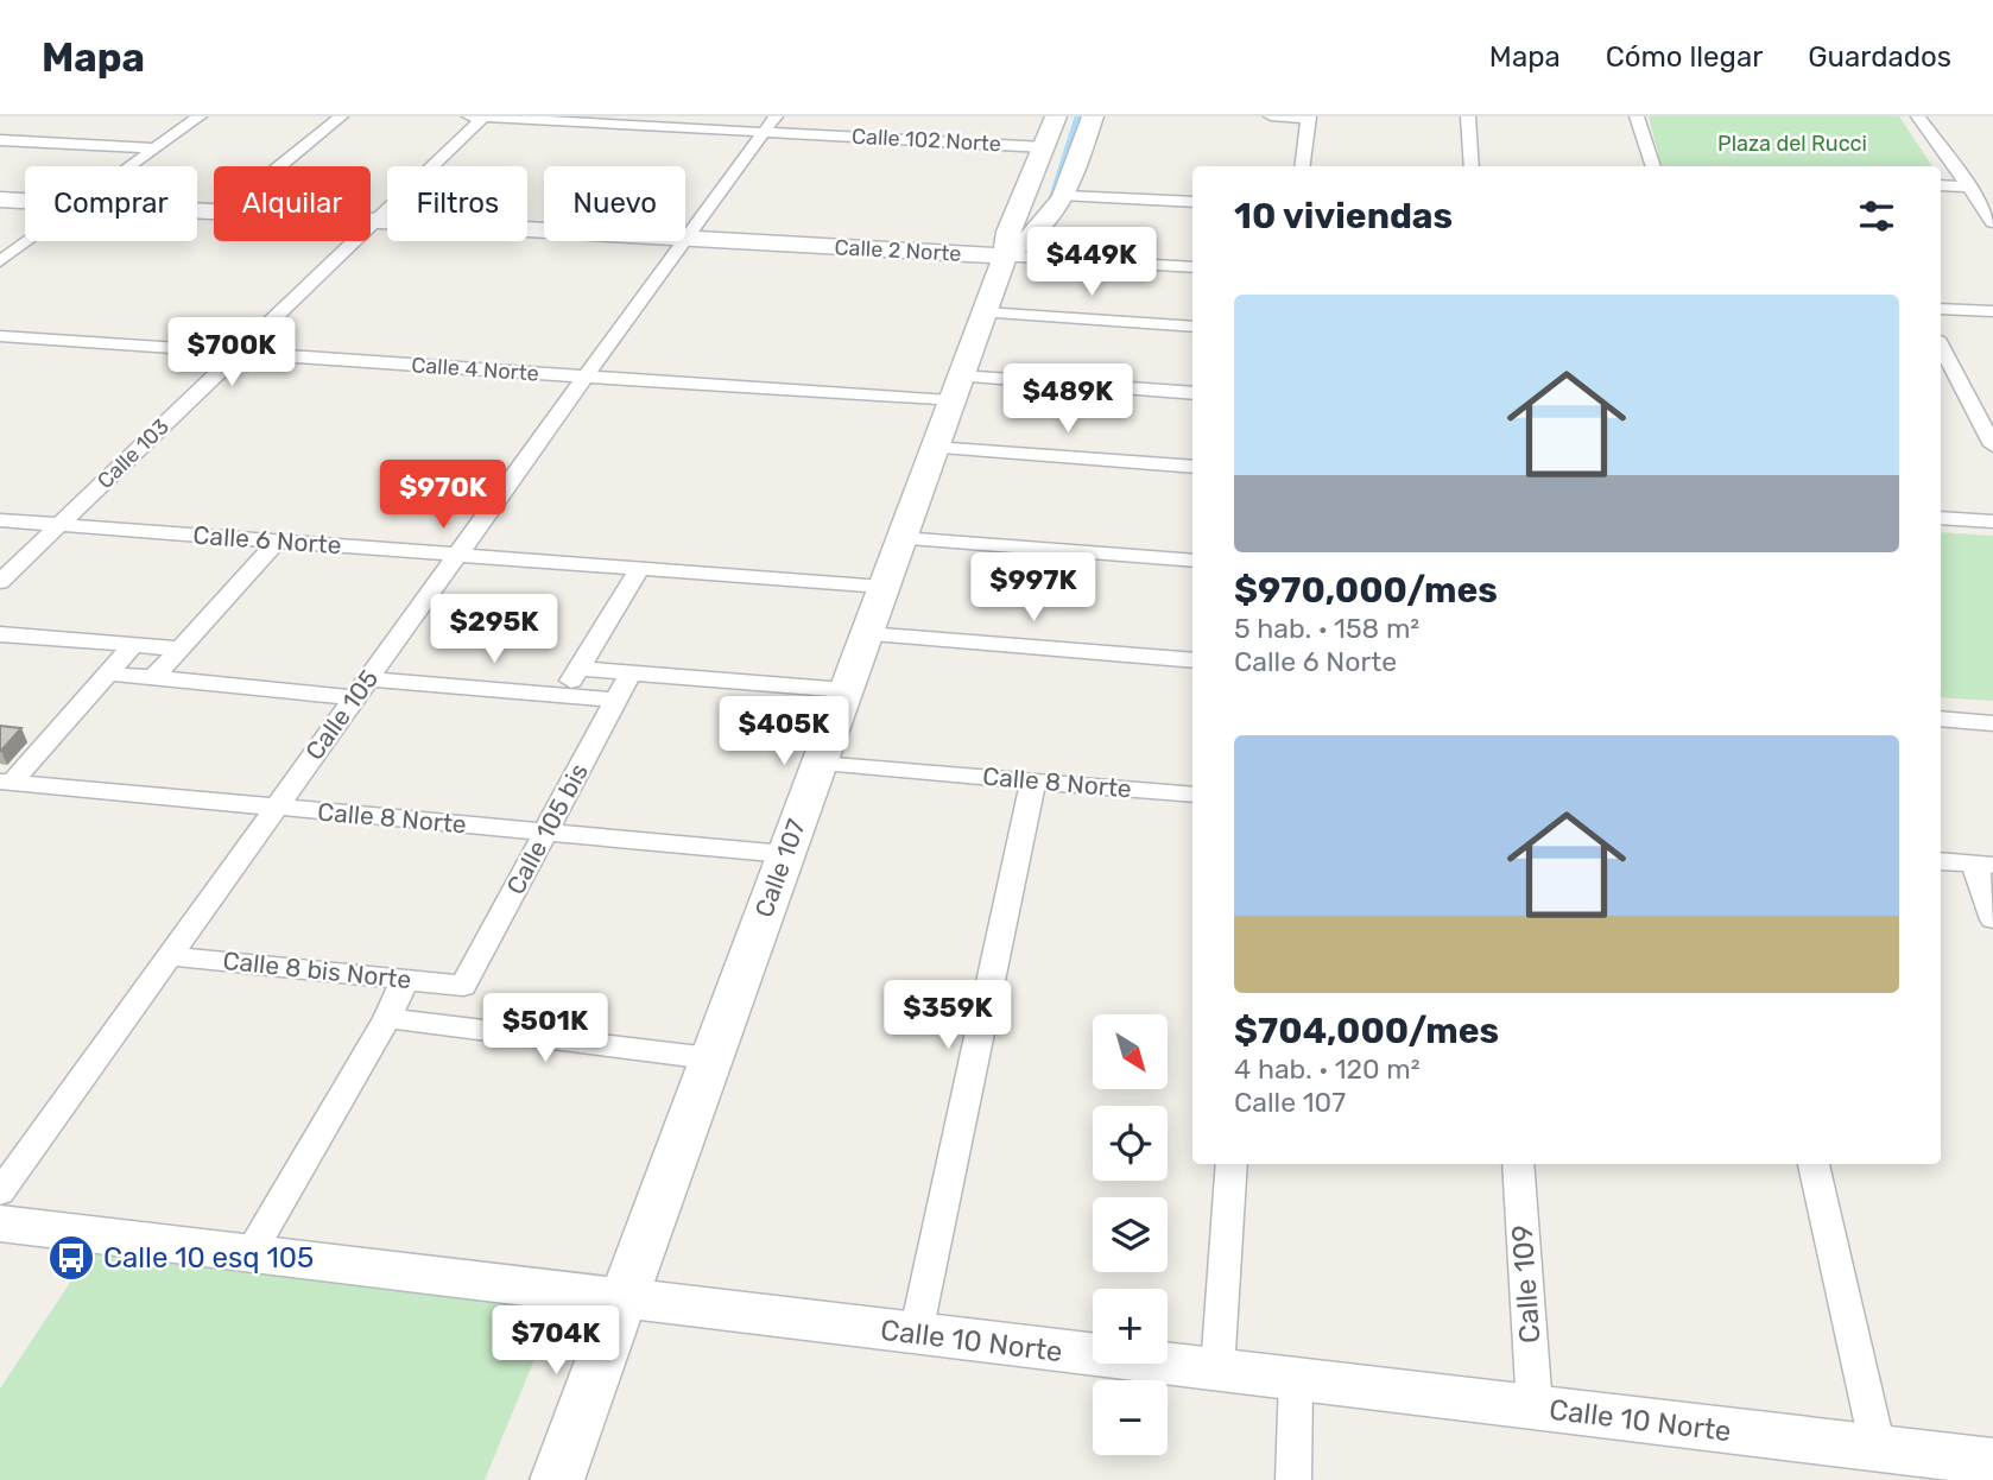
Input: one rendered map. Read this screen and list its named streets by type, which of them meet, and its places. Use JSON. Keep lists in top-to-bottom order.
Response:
{
  "streets": {
    "street": [
      "Calle 102 Norte",
      "Calle 2 Norte",
      "Calle 4 Norte",
      "Calle 103",
      "Calle 6 Norte",
      "Calle 105",
      "Calle 8 Norte",
      "Calle 105 bis",
      "Calle 107",
      "Calle 8 bis Norte",
      "Calle 109",
      "Calle 10 Norte"
    ]
  },
  "crossings": [
    ["Calle 102 Norte", "Calle 103"],
    ["Calle 102 Norte", "Calle 105"],
    ["Calle 102 Norte", "Calle 107"],
    ["Calle 2 Norte", "Calle 103"],
    ["Calle 2 Norte", "Calle 107"],
    ["Calle 4 Norte", "Calle 103"],
    ["Calle 4 Norte", "Calle 105"],
    ["Calle 4 Norte", "Calle 107"],
    ["Calle 103", "Calle 6 Norte"],
    ["Calle 6 Norte", "Calle 105"],
    ["Calle 6 Norte", "Calle 107"],
    ["Calle 105", "Calle 8 Norte"],
    ["Calle 105", "Calle 8 bis Norte"],
    ["Calle 8 Norte", "Calle 105 bis"],
    ["Calle 8 Norte", "Calle 107"],
    ["Calle 105 bis", "Calle 8 bis Norte"],
    ["Calle 107", "Calle 8 bis Norte"],
    ["Calle 107", "Calle 10 Norte"],
    ["Calle 109", "Calle 10 Norte"]
  ],
  "parks": ["Plaza del Rucci"],
  "places": {
    "bus stop": ["Calle 10 esq 105"]
  },
  "north": "bottom right",
  "page": {
    "header": "Mapa",
    "nav": ["Mapa", "Cómo llegar", "Guardados"],
    "chip": [
      "Comprar",
      "Alquilar",
      "Filtros",
      "Nuevo"
    ],
    "heading": "10 viviendas",
    "price": [
      "$449K",
      "$700K",
      "$489K",
      "$970K",
      "$997K",
      "$295K",
      "$405K",
      "$359K",
      "$501K",
      "$704K"
    ],
    "list": [
      {
        "name": "$970,000/mes",
        "note": "5 hab. · 158 m² · Calle 6 Norte"
      },
      {
        "name": "$704,000/mes",
        "note": "4 hab. · 120 m² · Calle 107"
      }
    ],
    "map_buttons": ["+", "−"]
  }
}
